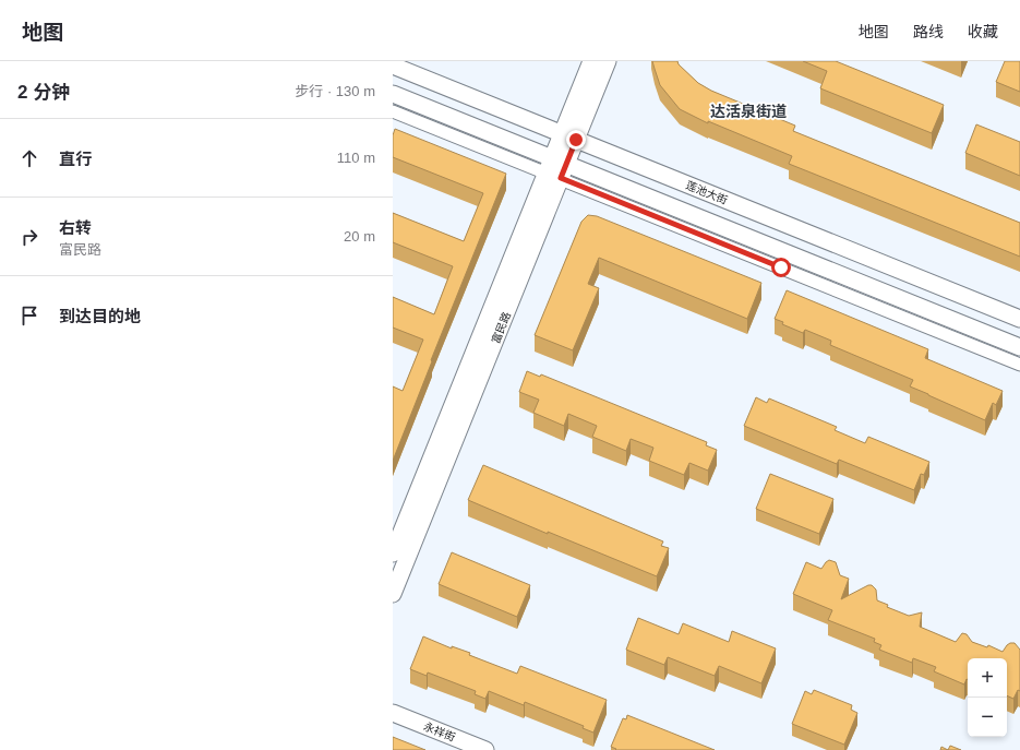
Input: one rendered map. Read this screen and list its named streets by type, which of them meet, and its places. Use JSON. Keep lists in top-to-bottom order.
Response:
{
  "streets": {
    "main road": ["莲池大街", "富民路", "永祥街"]
  },
  "crossings": [
    ["莲池大街", "富民路"]
  ],
  "districts": ["达活泉街道"],
  "page": {
    "header": "地图",
    "nav": ["地图", "路线", "收藏"],
    "heading": ["2 分钟", "步行 · 130 m"],
    "list": [
      ["直行", "110 m"],
      ["右转", "富民路", "20 m"],
      "到达目的地"
    ],
    "map_buttons": ["+", "−"]
  }
}
